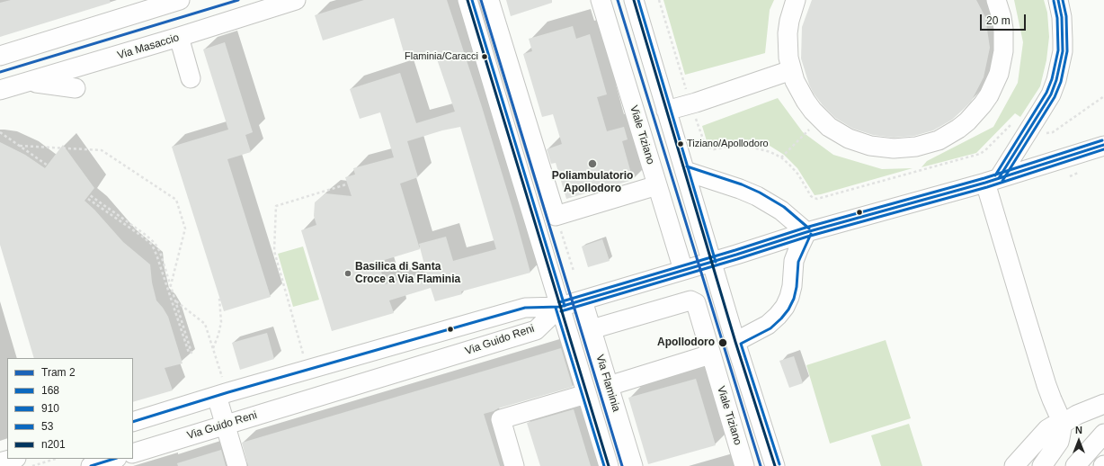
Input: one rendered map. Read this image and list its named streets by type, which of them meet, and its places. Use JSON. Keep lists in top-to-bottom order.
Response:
{
  "streets": {
    "street": [
      "Via Masaccio",
      "Viale Tiziano",
      "Via Guido Reni",
      "Via Flaminia"
    ]
  },
  "crossings": [
    ["Viale Tiziano", "Via Flaminia"]
  ],
  "places": [
    "Flaminia/Caracci",
    "Tiziano/Apollodoro",
    "Poliambulatorio Apollodoro",
    "Basilica di Santa Croce a Via Flaminia",
    "Apollodoro"
  ],
  "lines": [
    "tram line 2",
    "transit line 168",
    "transit line 910",
    "transit line 53",
    "transit line n201"
  ],
  "legend": [
    "Tram 2",
    "168",
    "910",
    "53",
    "n201"
  ],
  "scale_bar": "20 m",
  "north": "top"
}
